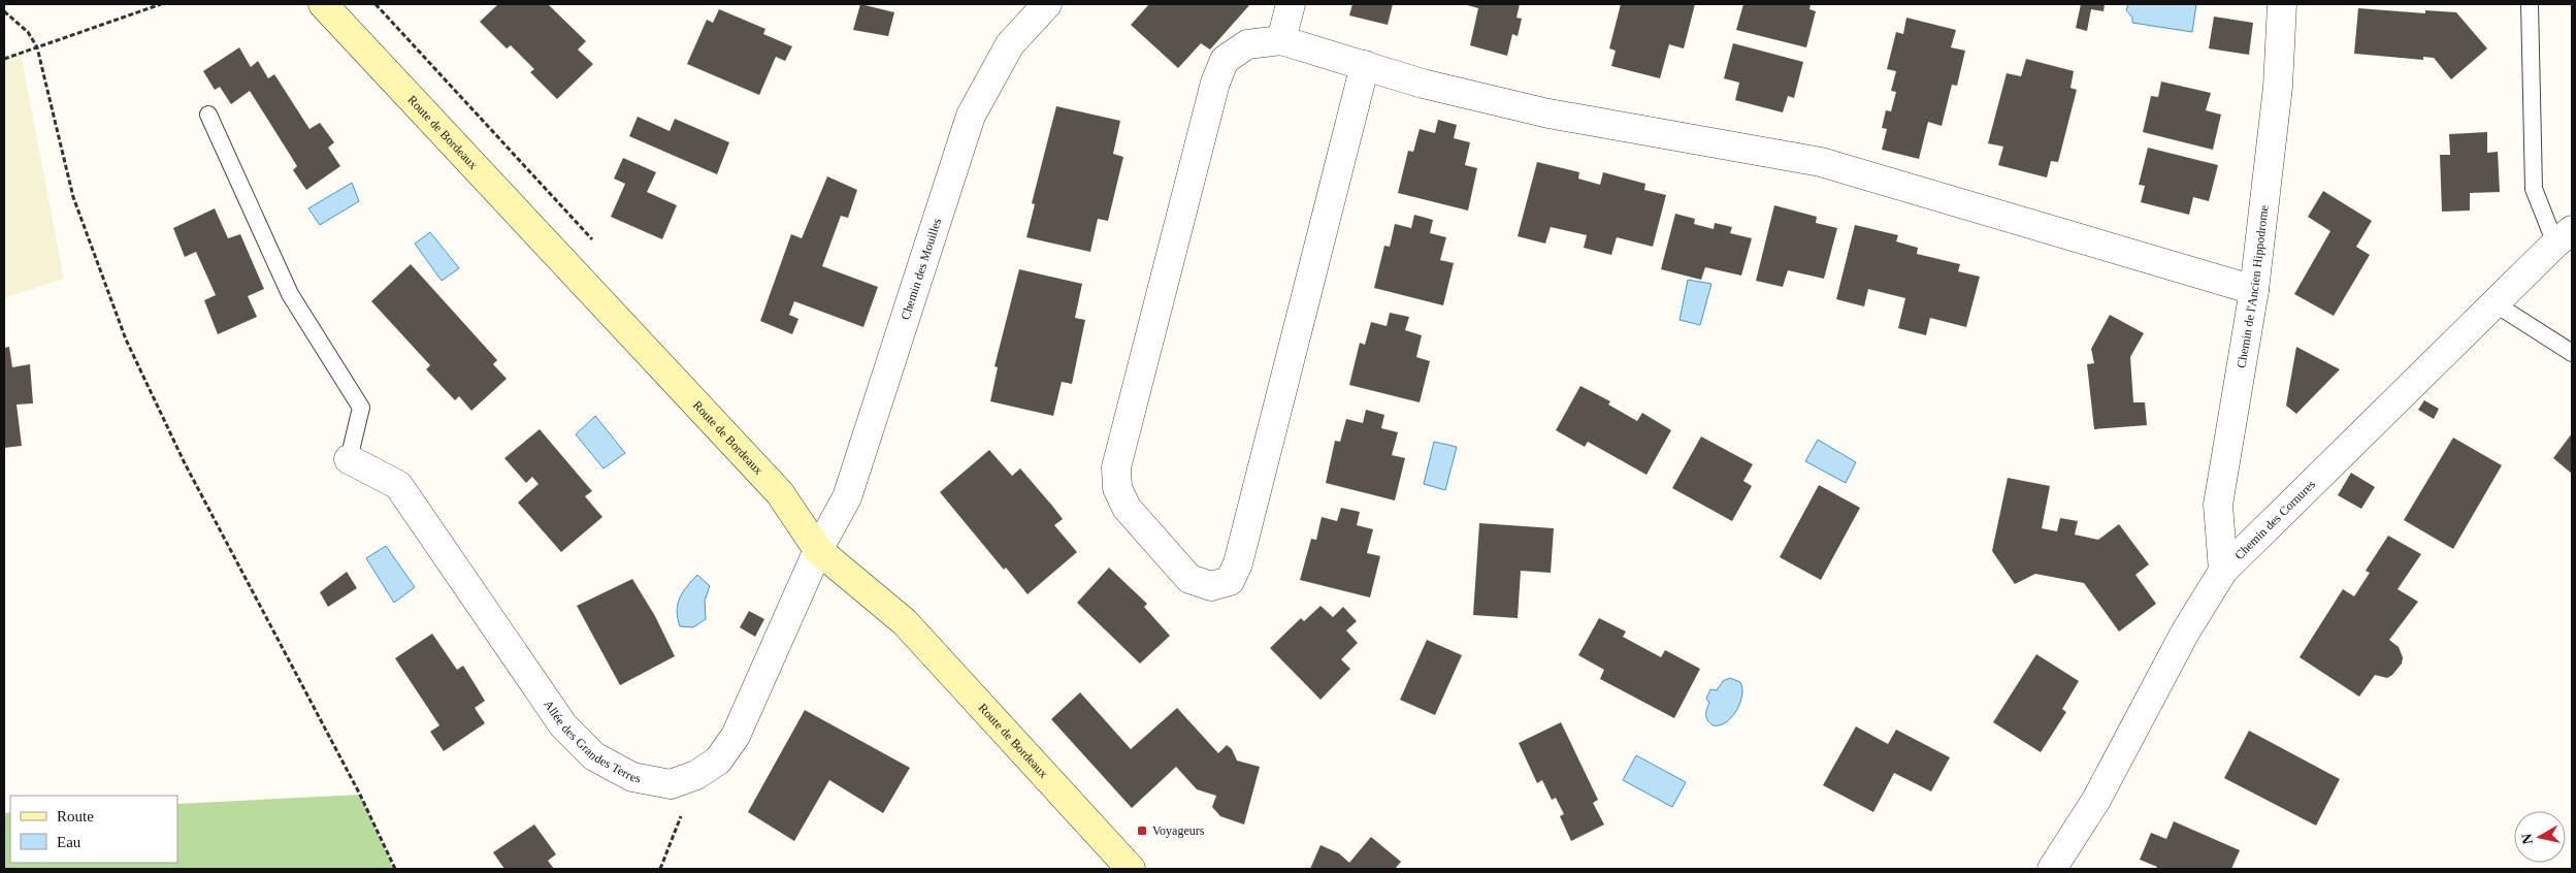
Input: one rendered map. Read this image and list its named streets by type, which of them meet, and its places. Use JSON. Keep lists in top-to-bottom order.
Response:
{
  "streets": {
    "main road": ["Route de Bordeaux"],
    "street": [
      "Chemin des Mouilles",
      "Chemin de l'Ancien Hippodrome",
      "Chemin des Cornures",
      "Allée des Grandes Terres"
    ]
  },
  "crossings": [
    ["Route de Bordeaux", "Chemin des Mouilles"],
    ["Route de Bordeaux", "Allée des Grandes Terres"],
    ["Chemin des Mouilles", "Allée des Grandes Terres"],
    ["Chemin de l'Ancien Hippodrome", "Chemin des Cornures"]
  ],
  "places": {
    "transit": ["Voyageurs"]
  },
  "legend": ["Route", "Eau"],
  "north": "left"
}
